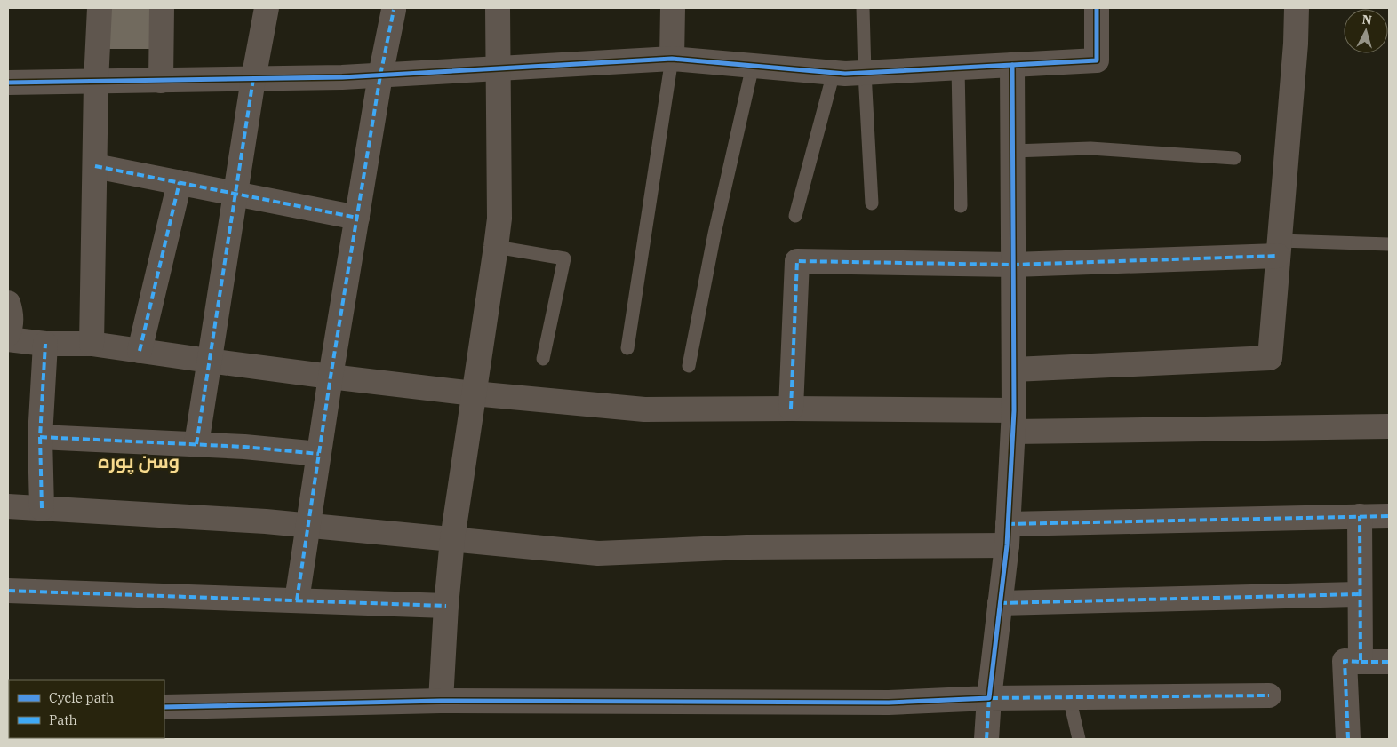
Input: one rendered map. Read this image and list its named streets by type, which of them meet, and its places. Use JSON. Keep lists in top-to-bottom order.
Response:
{
  "districts": ["وسن پورہ"],
  "legend": ["Cycle path", "Path"],
  "north": "top"
}
